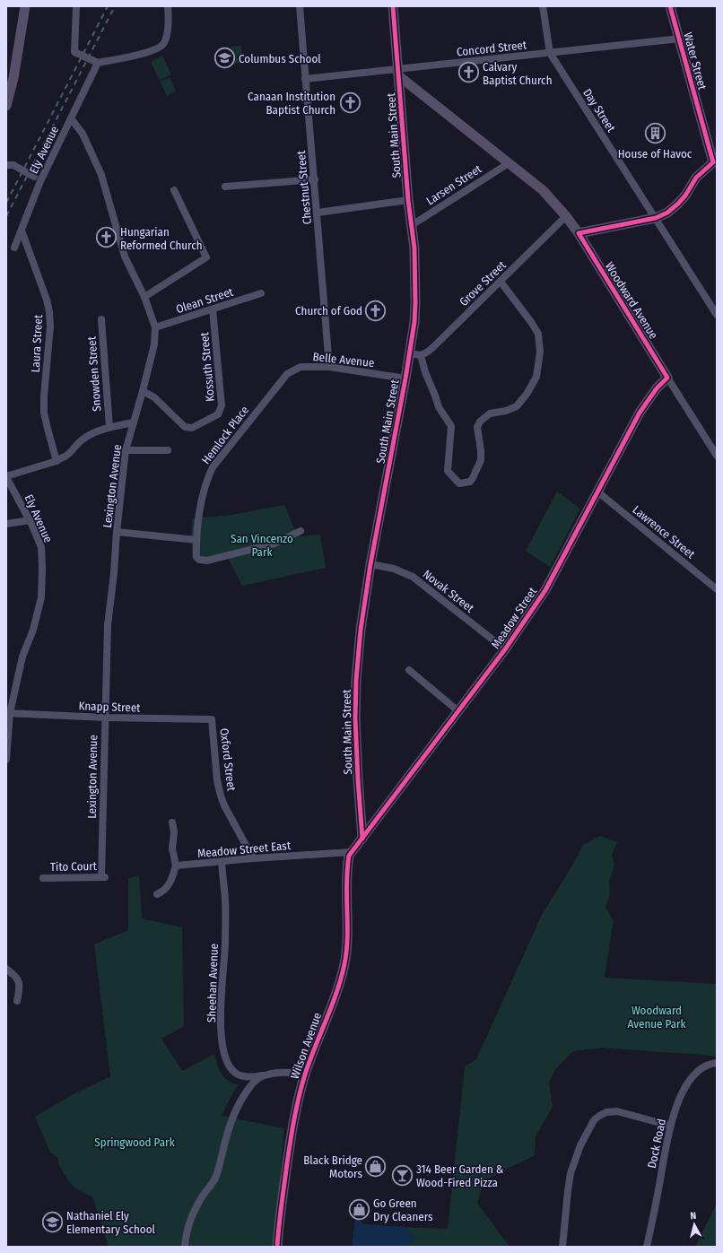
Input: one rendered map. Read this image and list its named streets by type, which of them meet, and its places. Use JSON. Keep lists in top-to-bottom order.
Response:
{
  "streets": {
    "main road": [
      "Water Street",
      "South Main Street",
      "Woodward Avenue",
      "Meadow Street",
      "Wilson Avenue"
    ],
    "street": [
      "Concord Street",
      "Day Street",
      "Ely Avenue",
      "Larsen Street",
      "Chestnut Street",
      "Grove Street",
      "Olean Street",
      "Laura Street",
      "Belle Avenue",
      "Kossuth Street",
      "Snowden Street",
      "Hemlock Place",
      "Lexington Avenue",
      "Lawrence Street",
      "Novak Street",
      "Knapp Street",
      "Oxford Street",
      "Meadow Street East",
      "Tito Court",
      "Sheehan Avenue",
      "Dock Road"
    ]
  },
  "crossings": [
    ["Concord Street", "Water Street"],
    ["Concord Street", "Day Street"],
    ["Concord Street", "South Main Street"],
    ["Concord Street", "Chestnut Street"],
    ["Concord Street", "Woodward Avenue"],
    ["South Main Street", "Larsen Street"],
    ["South Main Street", "Woodward Avenue"],
    ["South Main Street", "Belle Avenue"],
    ["South Main Street", "Novak Street"],
    ["South Main Street", "Meadow Street"],
    ["Ely Avenue", "Laura Street"],
    ["Ely Avenue", "Lexington Avenue"],
    ["Ely Avenue", "Knapp Street"],
    ["Larsen Street", "Woodward Avenue"],
    ["Chestnut Street", "Belle Avenue"],
    ["Grove Street", "Woodward Avenue"],
    ["Olean Street", "Kossuth Street"],
    ["Olean Street", "Lexington Avenue"],
    ["Woodward Avenue", "Meadow Street"],
    ["Belle Avenue", "Hemlock Place"],
    ["Kossuth Street", "Lexington Avenue"],
    ["Lexington Avenue", "Knapp Street"],
    ["Lexington Avenue", "Tito Court"],
    ["Lawrence Street", "Meadow Street"],
    ["Novak Street", "Meadow Street"],
    ["Meadow Street", "Meadow Street East"],
    ["Meadow Street", "Wilson Avenue"],
    ["Knapp Street", "Oxford Street"],
    ["Oxford Street", "Meadow Street East"],
    ["Meadow Street East", "Sheehan Avenue"],
    ["Meadow Street East", "Wilson Avenue"],
    ["Sheehan Avenue", "Wilson Avenue"]
  ],
  "parks": ["San Vincenzo Park", "Woodward Avenue Park", "Springwood Park"],
  "places": {
    "school or university": ["Columbus School", "Nathaniel Ely Elementary School"],
    "church": [
      "Calvary Baptist Church",
      "Canaan Institution Baptist Church",
      "Hungarian Reformed Church",
      "Church of God"
    ],
    "building": ["House of Havoc"],
    "shop": ["Black Bridge Motors", "Go Green Dry Cleaners"],
    "bar": ["314 Beer Garden & Wood-Fired Pizza"]
  },
  "north": "top"
}
